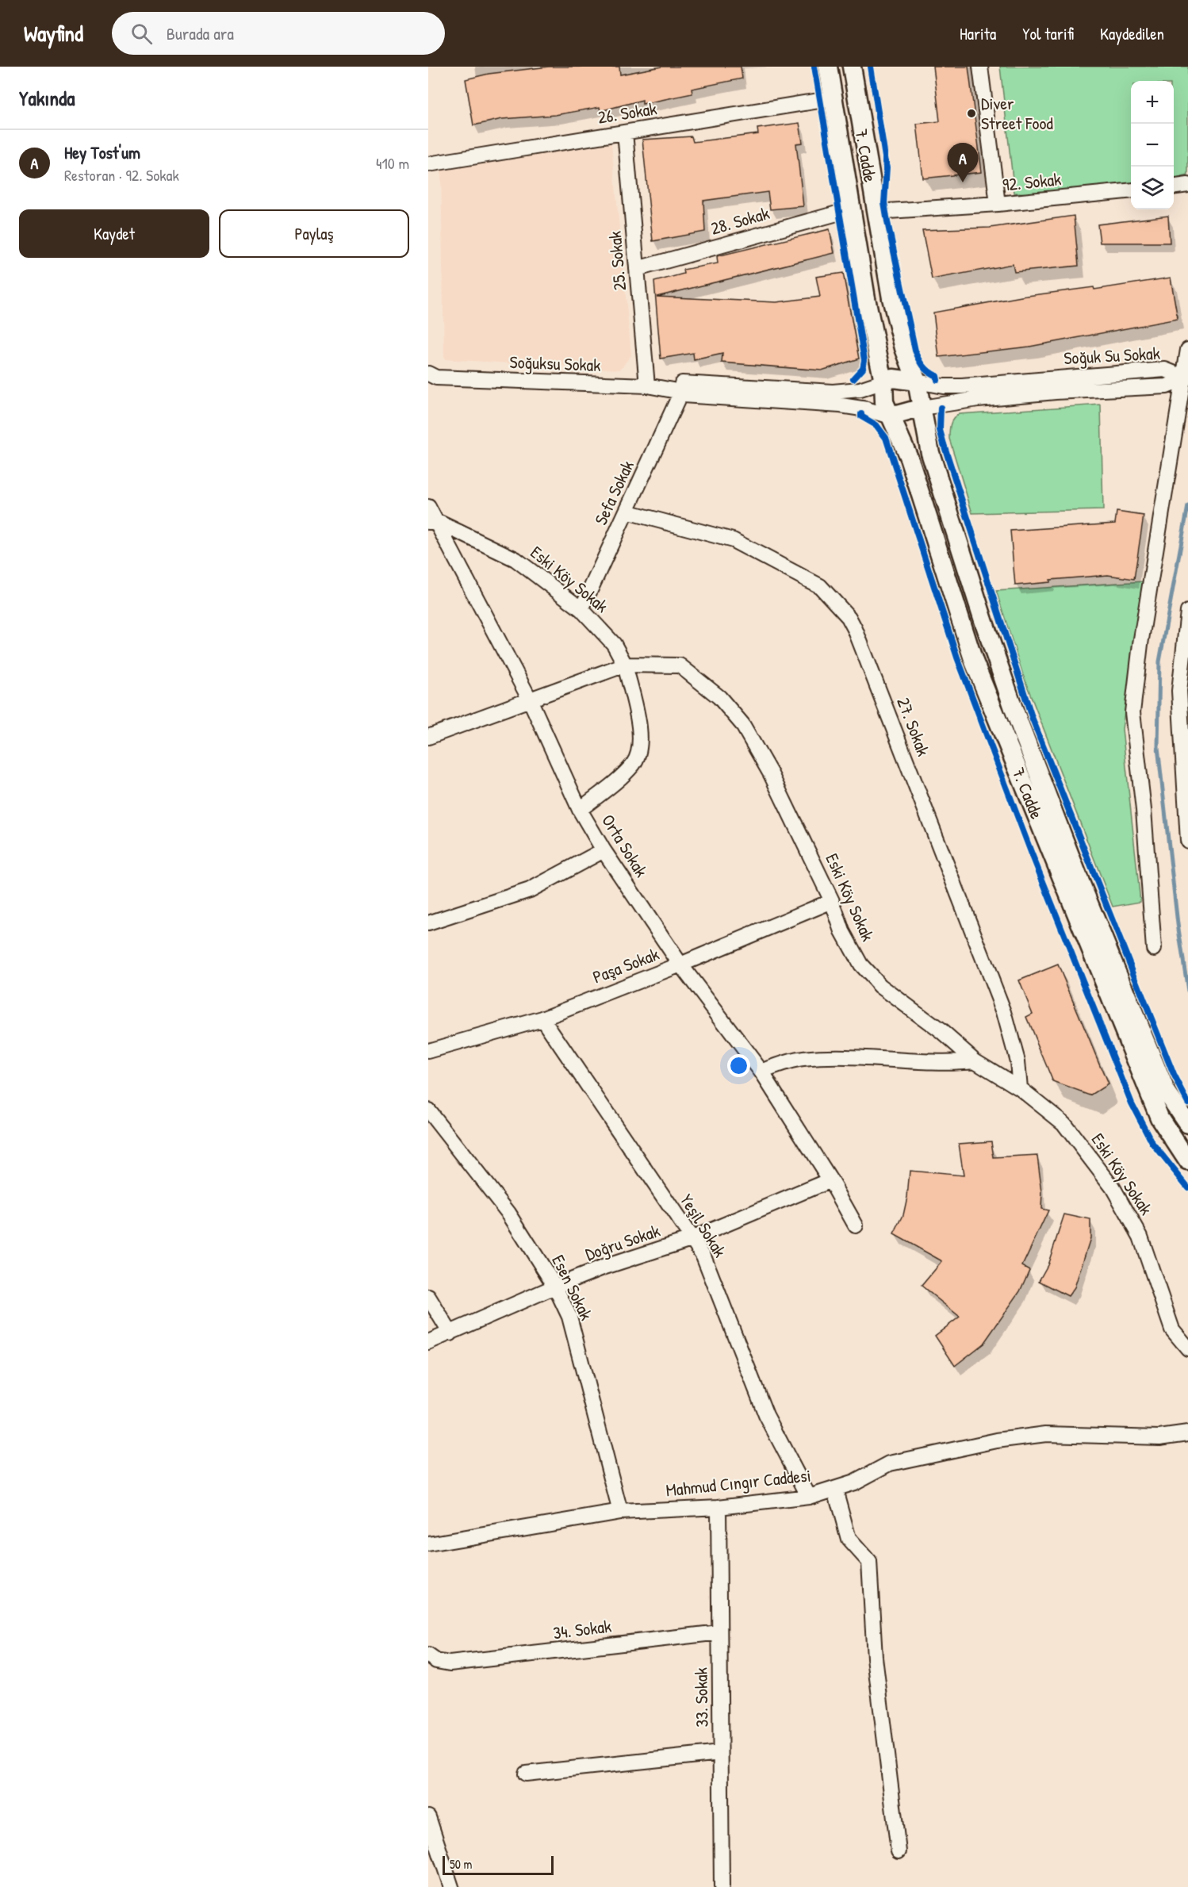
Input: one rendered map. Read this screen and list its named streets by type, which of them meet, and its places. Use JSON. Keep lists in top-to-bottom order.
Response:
{
  "streets": {
    "main road": ["7. Cadde"],
    "street": [
      "26. Sokak",
      "92. Sokak",
      "28. Sokak",
      "25. Sokak",
      "Soğuk Su Sokak",
      "Soğuksu Sokak",
      "Sefa Sokak",
      "Eski Köy Sokak",
      "27. Sokak",
      "Orta Sokak",
      "Paşa Sokak",
      "Yeşil Sokak",
      "Doğru Sokak",
      "Esen Sokak",
      "Mahmud Cıngır Caddesi",
      "34. Sokak",
      "33. Sokak"
    ]
  },
  "crossings": [
    ["26. Sokak", "7. Cadde"],
    ["26. Sokak", "25. Sokak"],
    ["7. Cadde", "92. Sokak"],
    ["7. Cadde", "28. Sokak"],
    ["7. Cadde", "Soğuk Su Sokak"],
    ["7. Cadde", "Soğuksu Sokak"],
    ["28. Sokak", "25. Sokak"],
    ["25. Sokak", "Soğuksu Sokak"],
    ["Soğuksu Sokak", "Sefa Sokak"],
    ["Sefa Sokak", "Eski Köy Sokak"],
    ["Sefa Sokak", "27. Sokak"],
    ["Eski Köy Sokak", "27. Sokak"],
    ["Eski Köy Sokak", "Orta Sokak"],
    ["Eski Köy Sokak", "Paşa Sokak"],
    ["Orta Sokak", "Paşa Sokak"],
    ["Orta Sokak", "Doğru Sokak"],
    ["Paşa Sokak", "Yeşil Sokak"],
    ["Yeşil Sokak", "Doğru Sokak"],
    ["Yeşil Sokak", "Mahmud Cıngır Caddesi"],
    ["Doğru Sokak", "Esen Sokak"],
    ["Esen Sokak", "Mahmud Cıngır Caddesi"],
    ["Mahmud Cıngır Caddesi", "33. Sokak"],
    ["34. Sokak", "33. Sokak"]
  ],
  "places": ["Diver Street Food"],
  "scale_bar": "50 m",
  "page": {
    "header": "Wayfind",
    "search": "Burada ara",
    "nav": ["Harita", "Yol tarifi", "Kaydedilen"],
    "heading": "Yakında",
    "map_buttons": ["+", "−"],
    "list": [
      {
        "mark": "A",
        "name": "Hey Tost'um",
        "note": "Restoran · 92. Sokak",
        "value": "410 m"
      }
    ],
    "pins": "A",
    "buttons": ["Kaydet", "Paylaş"],
    "scale": "50 m"
  }
}
